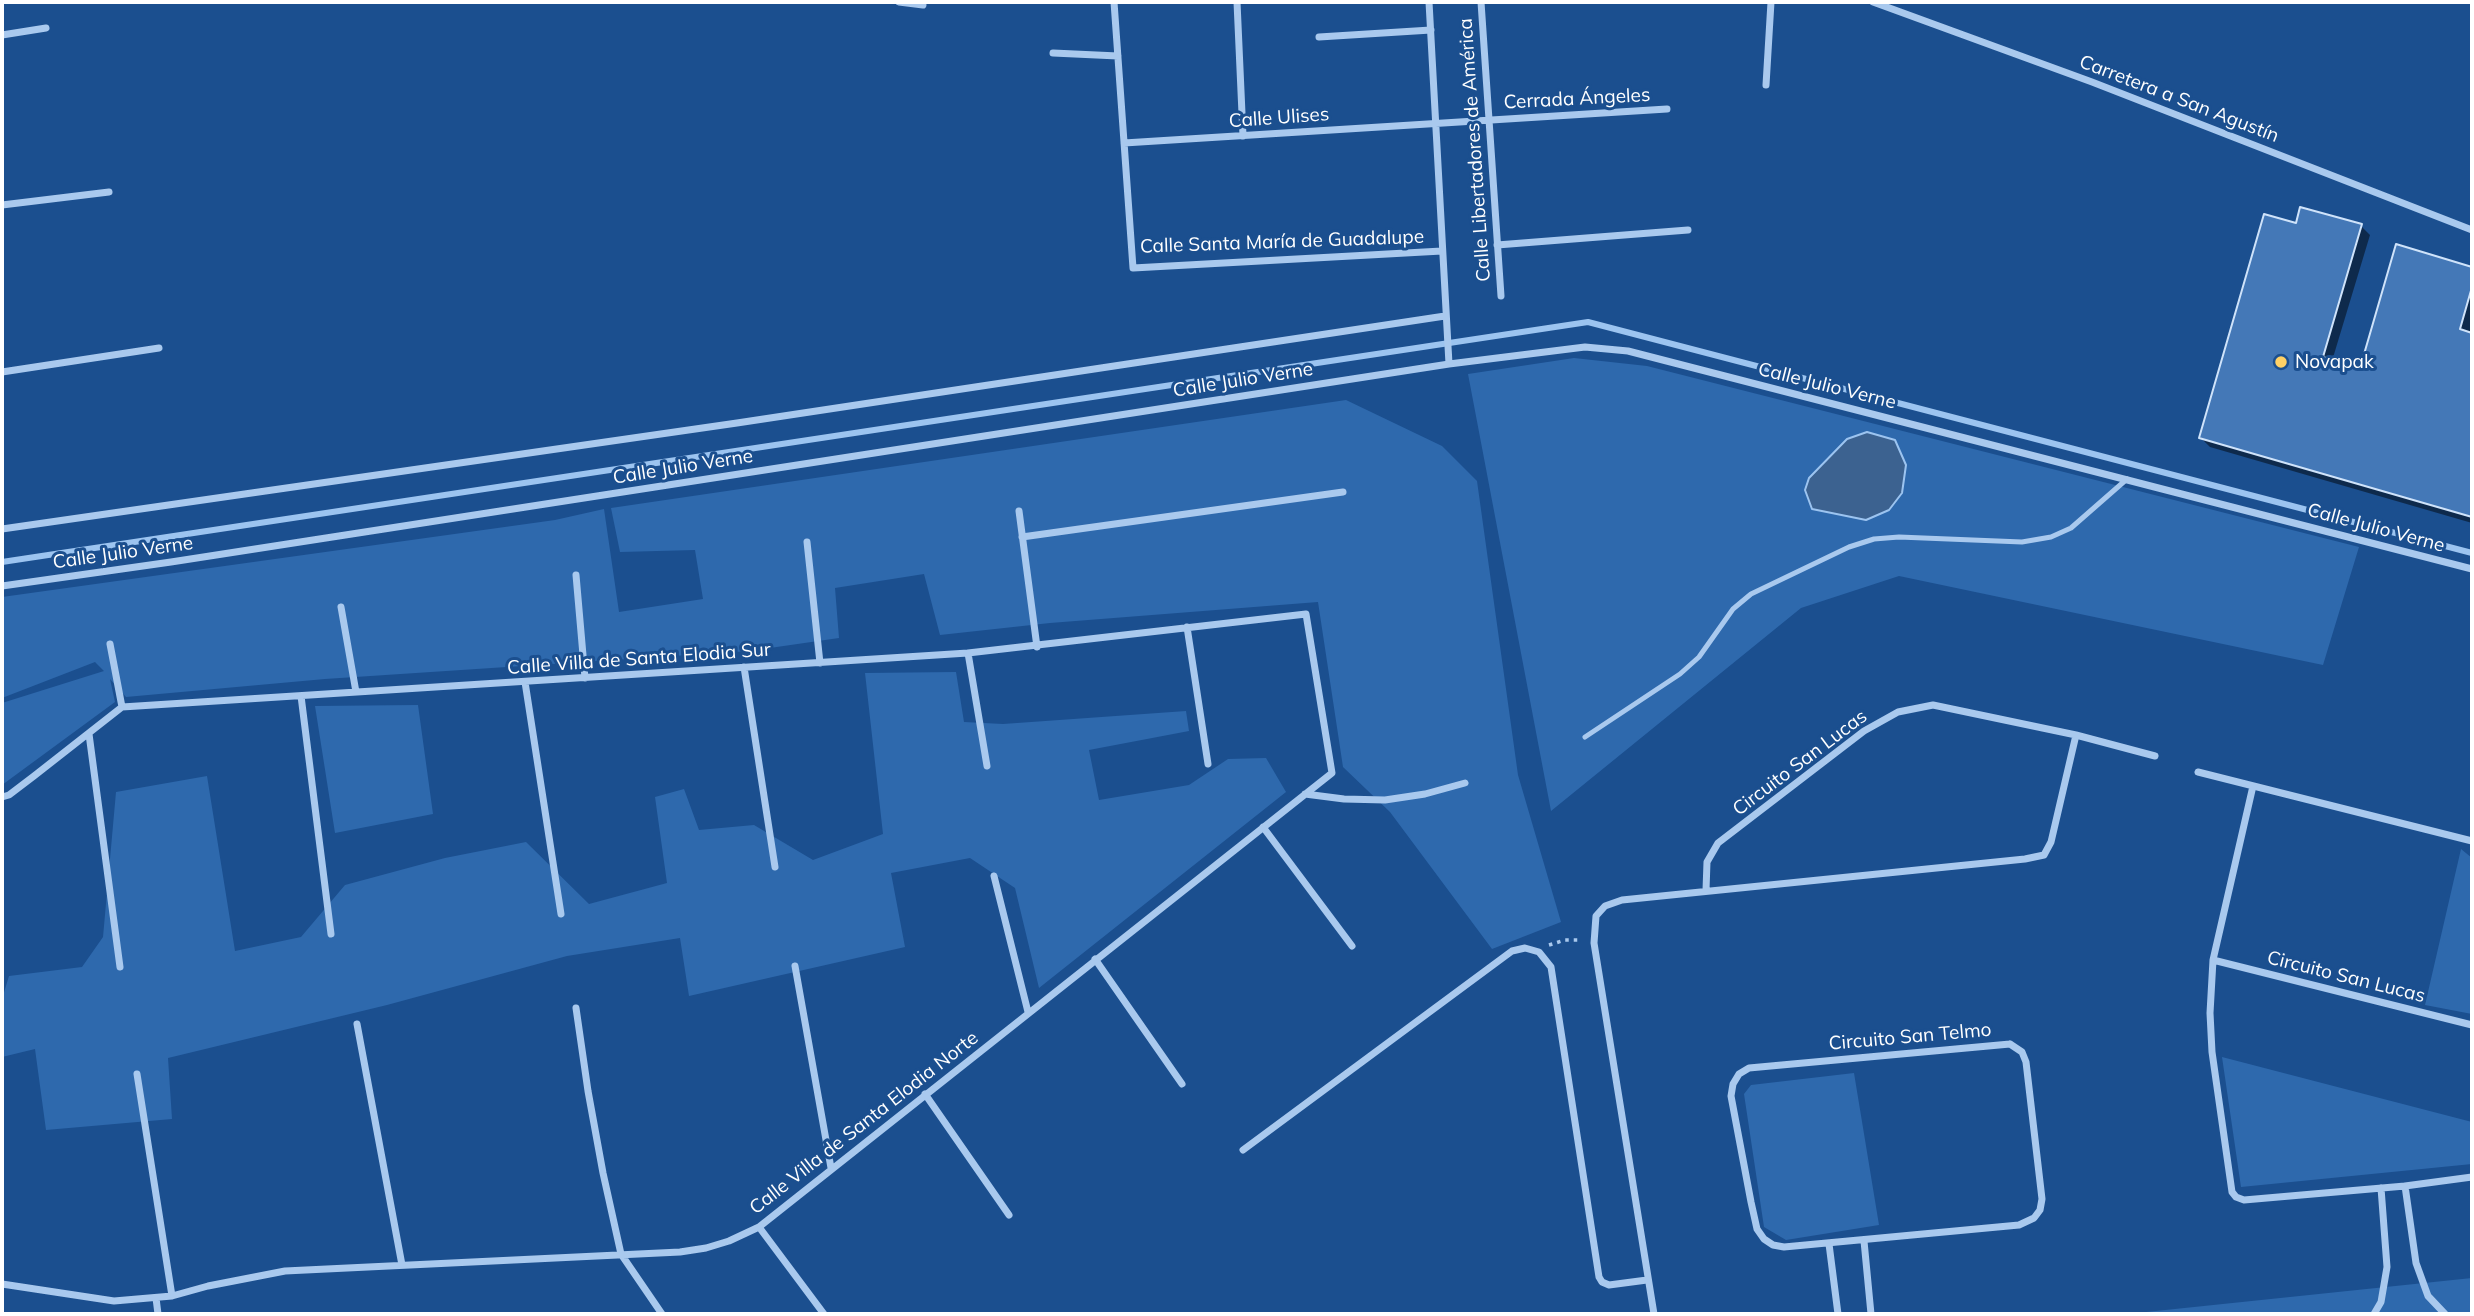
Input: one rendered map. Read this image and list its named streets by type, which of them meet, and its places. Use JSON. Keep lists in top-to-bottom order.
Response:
{
  "streets": {
    "street": [
      "Cerrada Ángeles",
      "Carretera a San Agustín",
      "Calle Ulises",
      "Calle Libertadores de América",
      "Calle Santa María de Guadalupe",
      "Calle Julio Verne",
      "Calle Villa de Santa Elodia Sur",
      "Circuito San Lucas",
      "Circuito San Telmo",
      "Calle Villa de Santa Elodia Norte"
    ]
  },
  "crossings": [
    ["Cerrada Ángeles", "Calle Ulises"],
    ["Cerrada Ángeles", "Calle Libertadores de América"],
    ["Calle Ulises", "Calle Libertadores de América"],
    ["Calle Ulises", "Calle Santa María de Guadalupe"],
    ["Calle Libertadores de América", "Calle Santa María de Guadalupe"],
    ["Calle Libertadores de América", "Calle Julio Verne"],
    ["Calle Villa de Santa Elodia Sur", "Calle Villa de Santa Elodia Norte"]
  ],
  "places": ["Novapak"]
}
